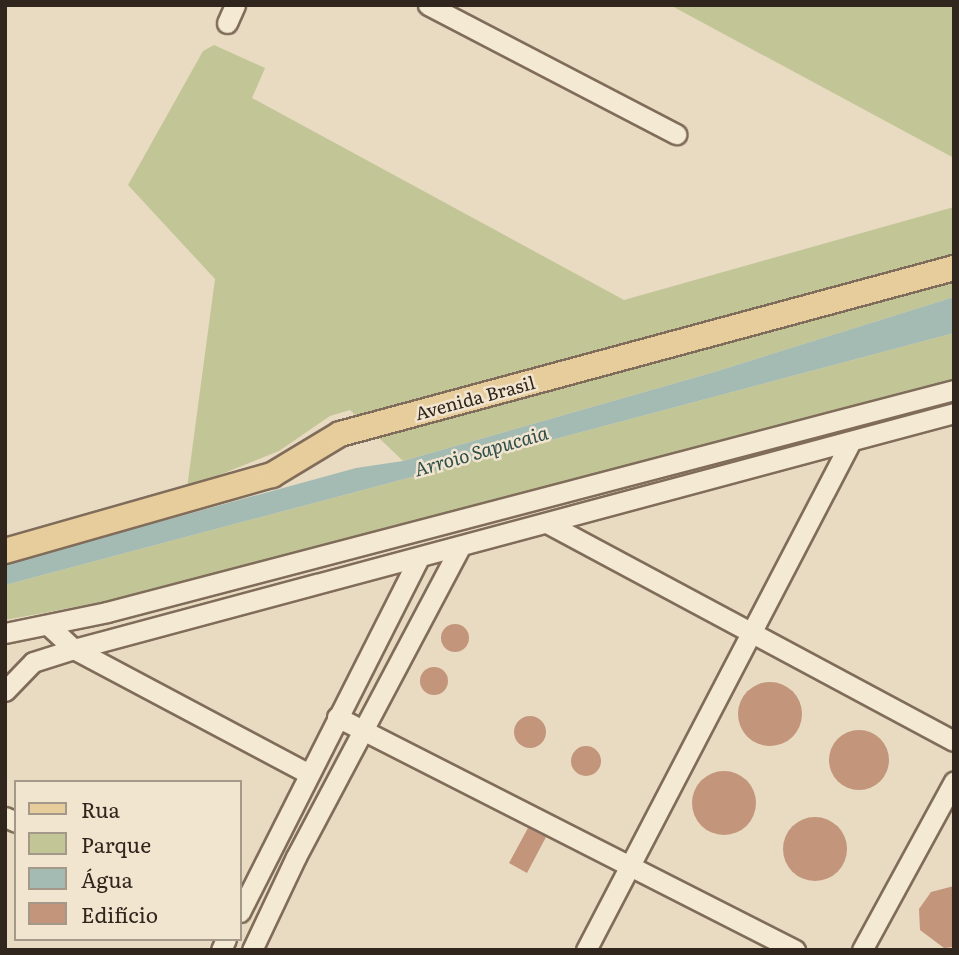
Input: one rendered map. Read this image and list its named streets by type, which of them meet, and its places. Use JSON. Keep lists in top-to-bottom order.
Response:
{
  "streets": {
    "main road": ["Avenida Brasil"]
  },
  "water": ["Arroio Sapucaia"],
  "legend": [
    "Rua",
    "Parque",
    "Água",
    "Edifício"
  ]
}
